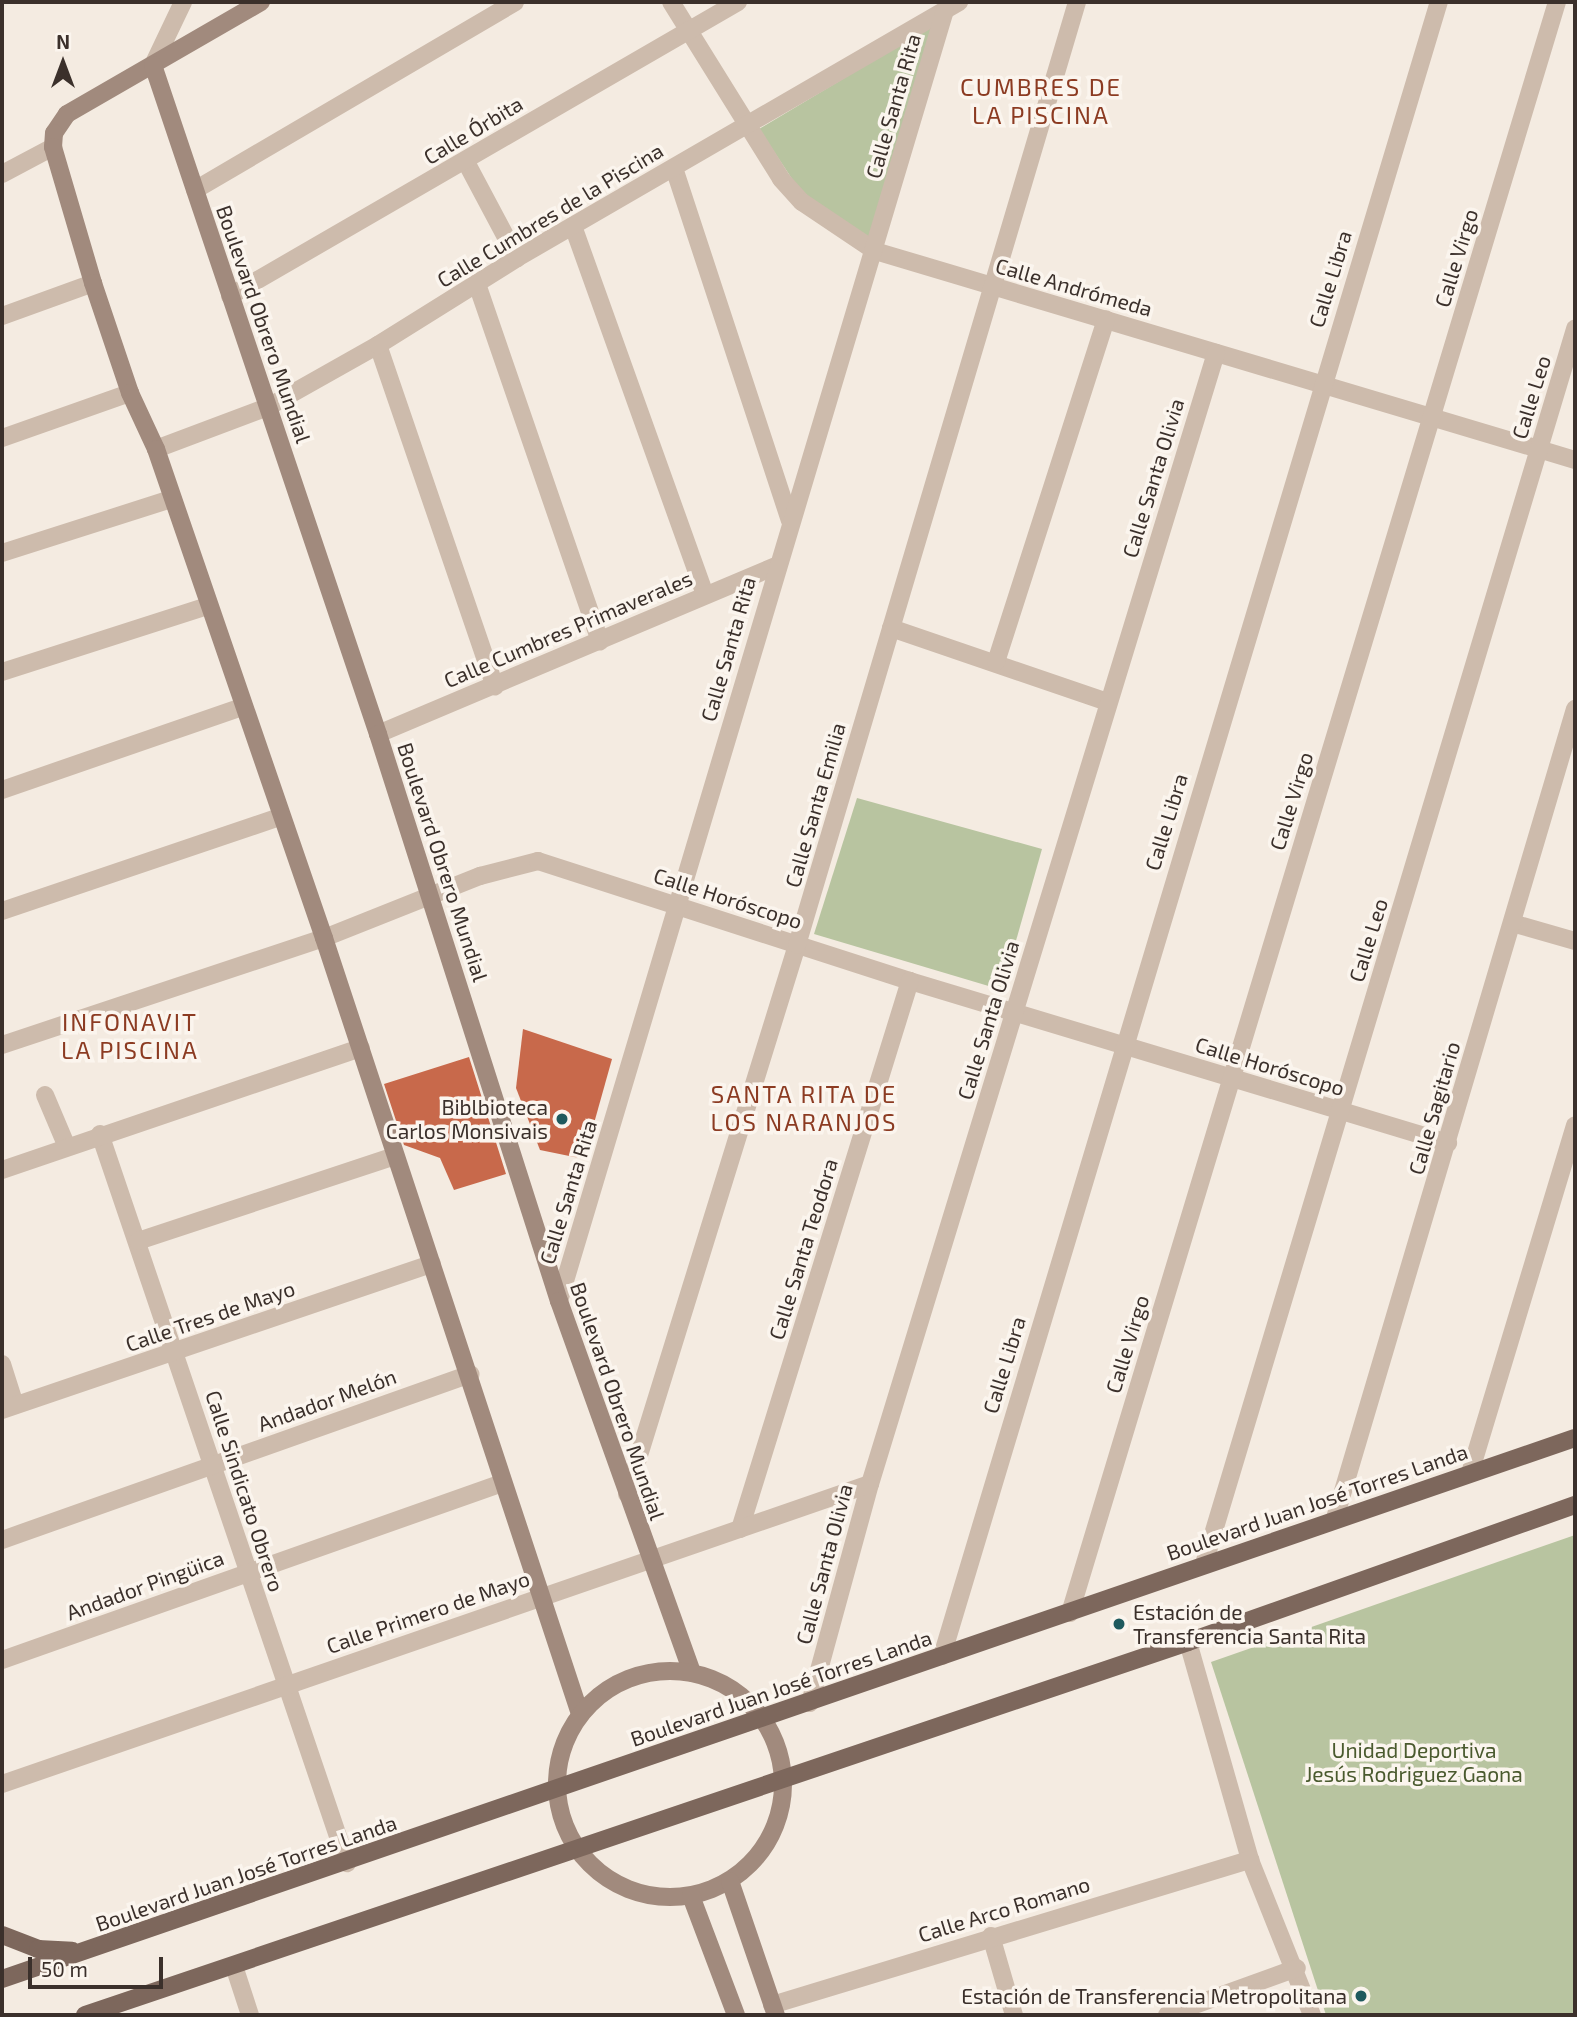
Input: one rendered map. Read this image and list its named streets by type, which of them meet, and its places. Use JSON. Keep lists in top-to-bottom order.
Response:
{
  "streets": {
    "main road": ["Boulevard Juan José Torres Landa"],
    "street": [
      "Calle Santa Rita",
      "Calle Órbita",
      "Calle Cumbres de la Piscina",
      "Calle Virgo",
      "Calle Libra",
      "Calle Andrómeda",
      "Boulevard Obrero Mundial",
      "Calle Leo",
      "Calle Santa Olivia",
      "Calle Cumbres Primaverales",
      "Calle Santa Emilia",
      "Calle Horóscopo",
      "Calle Sagitario",
      "Calle Santa Teodora",
      "Calle Tres de Mayo",
      "Andador Melón",
      "Calle Sindicato Obrero",
      "Andador Pingüica",
      "Calle Primero de Mayo",
      "Calle Arco Romano"
    ]
  },
  "crossings": [
    ["Calle Santa Rita", "Calle Cumbres de la Piscina"],
    ["Calle Santa Rita", "Calle Andrómeda"],
    ["Calle Santa Rita", "Boulevard Obrero Mundial"],
    ["Calle Santa Rita", "Calle Cumbres Primaverales"],
    ["Calle Santa Rita", "Calle Horóscopo"],
    ["Calle Órbita", "Calle Andrómeda"],
    ["Calle Órbita", "Boulevard Obrero Mundial"],
    ["Calle Cumbres de la Piscina", "Calle Andrómeda"],
    ["Calle Cumbres de la Piscina", "Boulevard Obrero Mundial"],
    ["Calle Virgo", "Calle Andrómeda"],
    ["Calle Virgo", "Calle Horóscopo"],
    ["Calle Virgo", "Boulevard Juan José Torres Landa"],
    ["Calle Libra", "Calle Andrómeda"],
    ["Calle Libra", "Calle Horóscopo"],
    ["Calle Libra", "Boulevard Juan José Torres Landa"],
    ["Calle Andrómeda", "Calle Leo"],
    ["Calle Andrómeda", "Calle Santa Olivia"],
    ["Calle Andrómeda", "Calle Santa Emilia"],
    ["Boulevard Obrero Mundial", "Calle Cumbres Primaverales"],
    ["Boulevard Obrero Mundial", "Calle Santa Emilia"],
    ["Boulevard Obrero Mundial", "Calle Horóscopo"],
    ["Boulevard Obrero Mundial", "Calle Primero de Mayo"],
    ["Calle Leo", "Calle Horóscopo"],
    ["Calle Leo", "Boulevard Juan José Torres Landa"],
    ["Calle Santa Olivia", "Calle Horóscopo"],
    ["Calle Santa Olivia", "Boulevard Juan José Torres Landa"],
    ["Calle Santa Olivia", "Calle Primero de Mayo"],
    ["Calle Santa Emilia", "Calle Horóscopo"],
    ["Calle Horóscopo", "Calle Sagitario"],
    ["Calle Horóscopo", "Calle Santa Teodora"],
    ["Calle Sagitario", "Boulevard Juan José Torres Landa"],
    ["Calle Santa Teodora", "Calle Primero de Mayo"],
    ["Calle Tres de Mayo", "Calle Sindicato Obrero"],
    ["Andador Melón", "Calle Sindicato Obrero"],
    ["Calle Sindicato Obrero", "Boulevard Juan José Torres Landa"],
    ["Calle Sindicato Obrero", "Andador Pingüica"],
    ["Calle Sindicato Obrero", "Calle Primero de Mayo"]
  ],
  "districts": ["CUMBRES DE LA PISCINA", "INFONAVIT LA PISCINA", "SANTA RITA DE LOS NARANJOS"],
  "parks": ["Unidad Deportiva Jesús Rodriguez Gaona"],
  "places": ["Biblbioteca Carlos Monsivais", "Estación de Transferencia Santa Rita", "Estación de Transferencia Metropolitana"],
  "scale_bar": "50 m",
  "north": "top"
}
